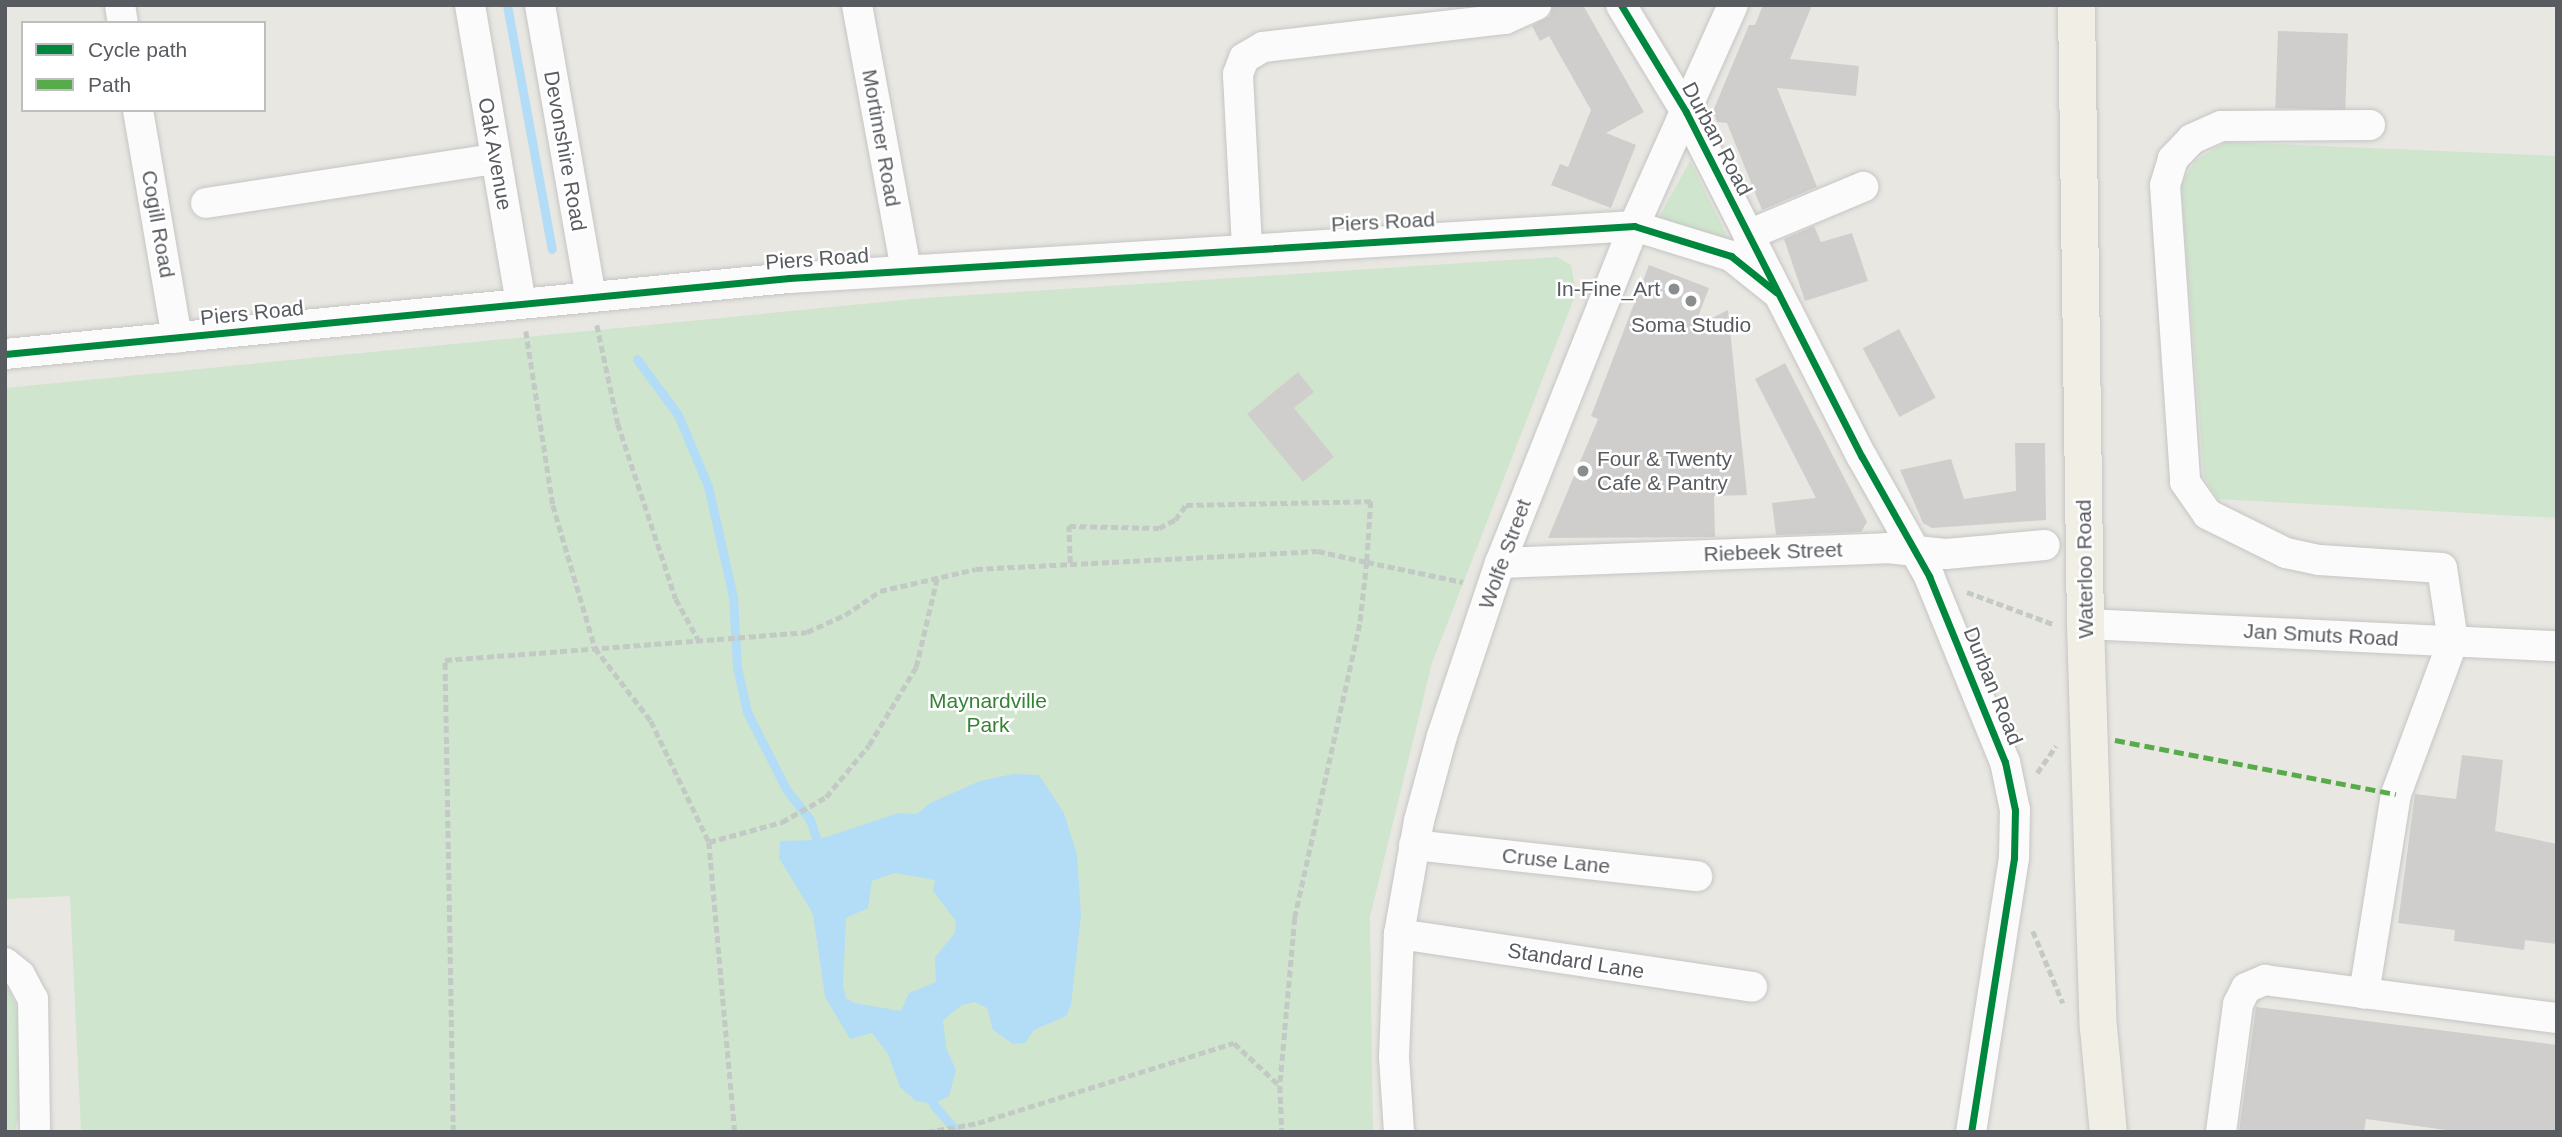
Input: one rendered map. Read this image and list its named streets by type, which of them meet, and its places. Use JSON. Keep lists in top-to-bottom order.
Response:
{
  "streets": {
    "main road": ["Waterloo Road"],
    "street": [
      "Mortimer Road",
      "Durban Road",
      "Devonshire Road",
      "Oak Avenue",
      "Piers Road",
      "Cogill Road",
      "Riebeek Street",
      "Wolfe Street",
      "Jan Smuts Road",
      "Cruse Lane",
      "Standard Lane"
    ]
  },
  "crossings": [
    ["Mortimer Road", "Piers Road"],
    ["Durban Road", "Piers Road"],
    ["Durban Road", "Riebeek Street"],
    ["Durban Road", "Wolfe Street"],
    ["Devonshire Road", "Piers Road"],
    ["Oak Avenue", "Piers Road"],
    ["Piers Road", "Cogill Road"],
    ["Piers Road", "Wolfe Street"],
    ["Riebeek Street", "Wolfe Street"],
    ["Wolfe Street", "Cruse Lane"],
    ["Wolfe Street", "Standard Lane"],
    ["Waterloo Road", "Jan Smuts Road"]
  ],
  "parks": ["Maynardville Park"],
  "places": ["In-Fine_Art", "Soma Studio", "Four & Twenty Cafe & Pantry"],
  "legend": ["Cycle path", "Path"]
}
